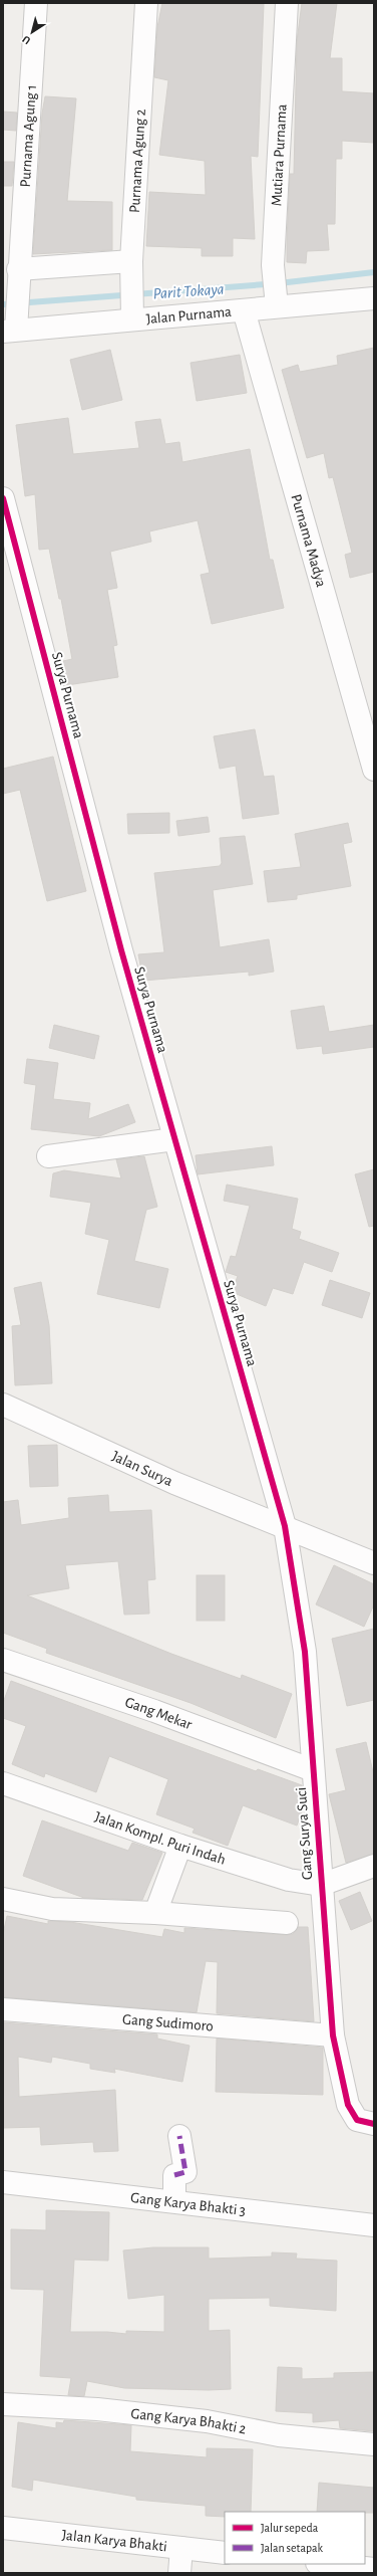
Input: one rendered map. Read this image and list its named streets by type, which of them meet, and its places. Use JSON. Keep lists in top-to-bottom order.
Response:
{
  "streets": {
    "street": [
      "Purnama Agung 1",
      "Mutiara Purnama",
      "Purnama Agung 2",
      "Jalan Purnama",
      "Purnama Madya",
      "Surya Purnama",
      "Jalan Surya",
      "Gang Mekar",
      "Gang Surya Suci",
      "Jalan Kompl. Puri Indah",
      "Gang Sudimoro",
      "Gang Karya Bhakti 3",
      "Gang Karya Bhakti 2",
      "Jalan Karya Bhakti"
    ]
  },
  "crossings": [
    ["Purnama Agung 1", "Jalan Purnama"],
    ["Mutiara Purnama", "Jalan Purnama"],
    ["Purnama Agung 2", "Jalan Purnama"],
    ["Jalan Purnama", "Purnama Madya"],
    ["Surya Purnama", "Jalan Surya"],
    ["Surya Purnama", "Gang Surya Suci"],
    ["Jalan Surya", "Gang Surya Suci"],
    ["Gang Mekar", "Gang Surya Suci"],
    ["Gang Surya Suci", "Jalan Kompl. Puri Indah"],
    ["Gang Surya Suci", "Gang Sudimoro"]
  ],
  "water": ["Parit Tokaya"],
  "legend": ["Jalur sepeda", "Jalan setapak"],
  "north": "bottom left"
}
